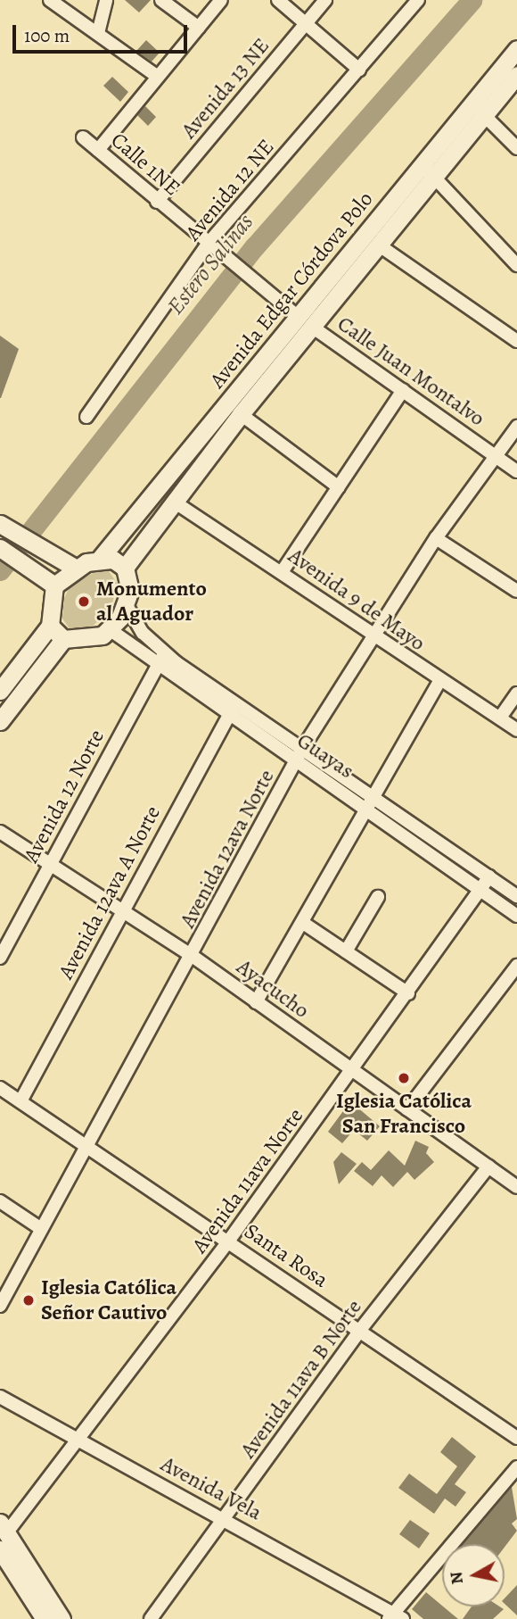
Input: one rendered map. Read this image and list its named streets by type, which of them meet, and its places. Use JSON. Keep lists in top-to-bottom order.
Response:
{
  "streets": {
    "main road": ["Avenida Edgar Córdova Polo"],
    "street": [
      "Avenida 13 NE",
      "Calle 1NE",
      "Avenida 12 NE",
      "Calle Juan Montalvo",
      "Avenida 9 de Mayo",
      "Guayas",
      "Avenida 12 Norte",
      "Avenida 12ava Norte",
      "Avenida 12ava A Norte",
      "Ayacucho",
      "Avenida 11ava Norte",
      "Santa Rosa",
      "Avenida 11ava B Norte",
      "Avenida Vela"
    ]
  },
  "crossings": [
    ["Avenida 13 NE", "Calle 1NE"],
    ["Calle 1NE", "Avenida 12 NE"],
    ["Calle 1NE", "Avenida Edgar Córdova Polo"],
    ["Avenida Edgar Córdova Polo", "Calle Juan Montalvo"],
    ["Avenida Edgar Córdova Polo", "Avenida 9 de Mayo"],
    ["Avenida Edgar Córdova Polo", "Guayas"],
    ["Calle Juan Montalvo", "Avenida 12ava Norte"],
    ["Avenida 9 de Mayo", "Avenida 12ava Norte"],
    ["Guayas", "Avenida 12 Norte"],
    ["Guayas", "Avenida 12ava Norte"],
    ["Guayas", "Avenida 12ava A Norte"],
    ["Guayas", "Avenida 11ava Norte"],
    ["Avenida 12 Norte", "Ayacucho"],
    ["Avenida 12ava Norte", "Ayacucho"],
    ["Avenida 12ava Norte", "Santa Rosa"],
    ["Avenida 12ava A Norte", "Ayacucho"],
    ["Avenida 12ava A Norte", "Santa Rosa"],
    ["Ayacucho", "Avenida 11ava Norte"],
    ["Ayacucho", "Avenida 11ava B Norte"],
    ["Avenida 11ava Norte", "Santa Rosa"],
    ["Avenida 11ava Norte", "Avenida Vela"],
    ["Santa Rosa", "Avenida 11ava B Norte"],
    ["Avenida 11ava B Norte", "Avenida Vela"]
  ],
  "water": ["Estero Salinas"],
  "places": ["Monumento al Aguador", "Iglesia Católica San Francisco", "Iglesia Católica Señor Cautivo"],
  "scale_bar": "100 m",
  "north": "left"
}
